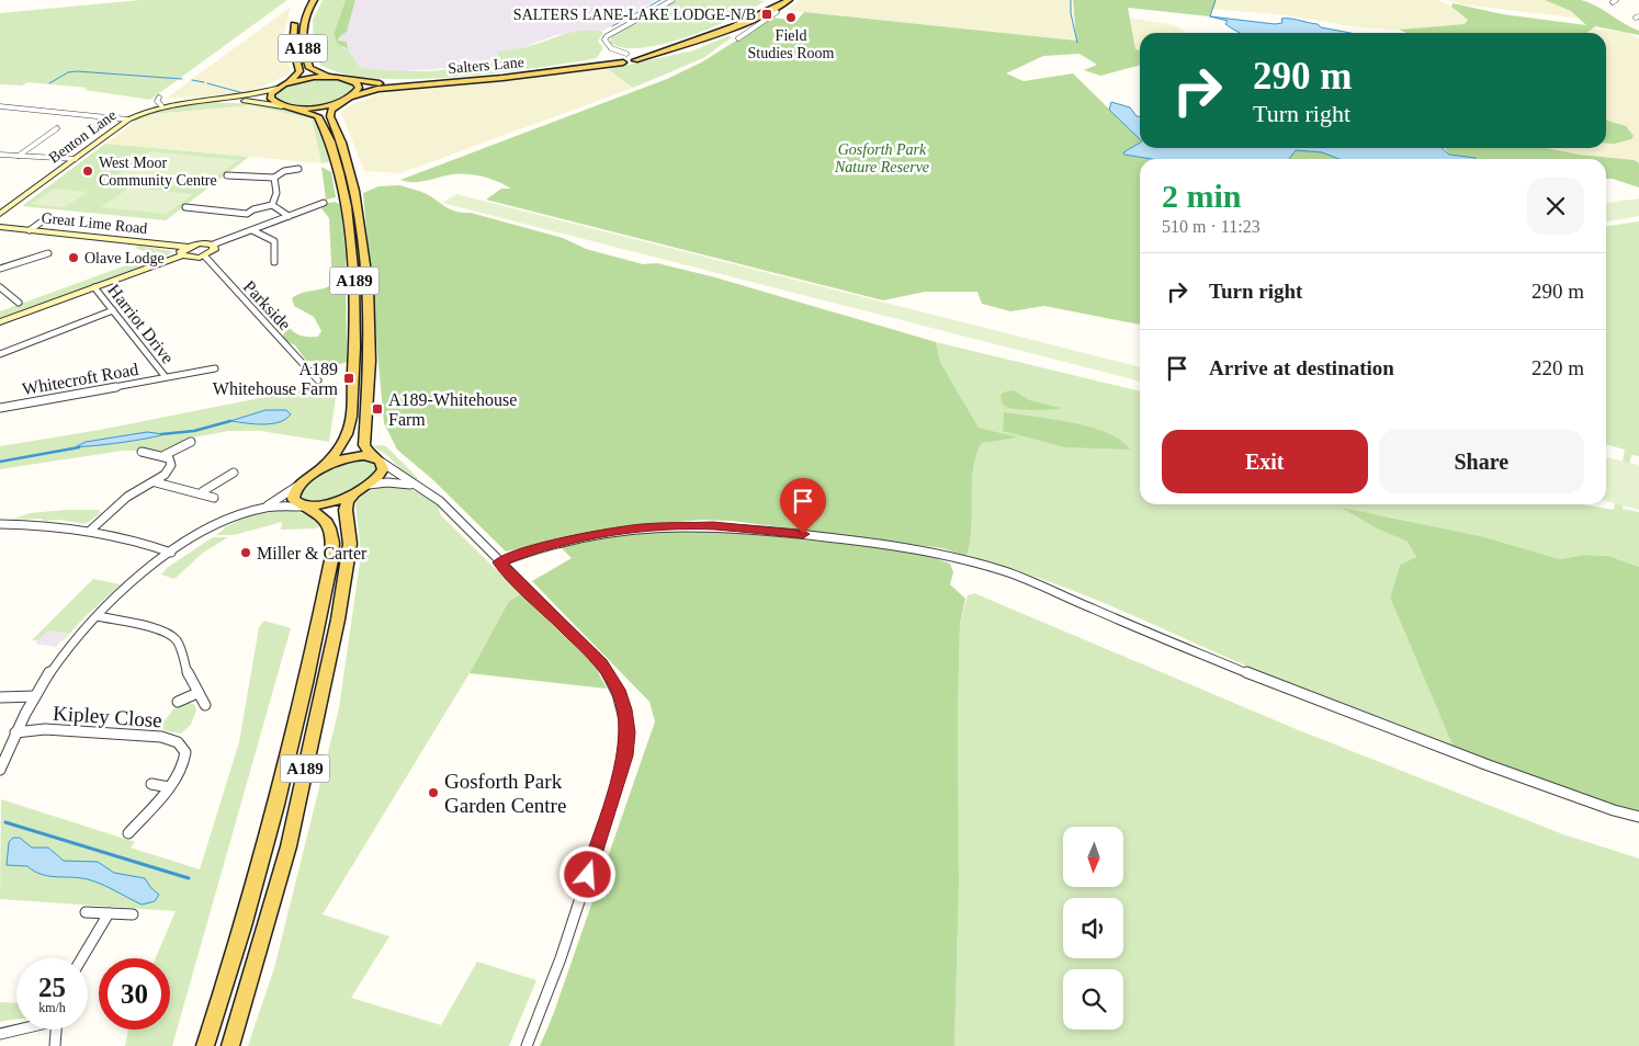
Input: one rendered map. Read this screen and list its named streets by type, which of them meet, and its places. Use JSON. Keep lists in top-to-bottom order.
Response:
{
  "streets": {
    "main road": [
      "A188",
      "Salters Lane",
      "Benton Lane",
      "Great Lime Road",
      "A189"
    ],
    "street": [
      "Parkside",
      "Harriot Drive",
      "Whitecroft Road",
      "Kipley Close"
    ]
  },
  "crossings": [
    ["A188", "Salters Lane"],
    ["Salters Lane", "Benton Lane"],
    ["Salters Lane", "A189"],
    ["Benton Lane", "A189"],
    ["Harriot Drive", "Whitecroft Road"]
  ],
  "parks": ["Gosforth Park Nature Reserve"],
  "places": {
    "transit": ["SALTERS LANE-LAKE LODGE-N/B", "A189 Whitehouse Farm", "A189-Whitehouse Farm"],
    "other": [
      "Field Studies Room",
      "West Moor Community Centre",
      "Olave Lodge",
      "Miller & Carter",
      "Gosforth Park Garden Centre"
    ]
  },
  "north": "bottom",
  "page": {
    "turn": ["290 m", "Turn right"],
    "heading": ["2 min", "510 m · 11:23"],
    "list": [
      {
        "name": "Turn right",
        "value": "290 m"
      },
      {
        "name": "Arrive at destination",
        "value": "220 m"
      }
    ],
    "buttons": ["Exit", "Share"],
    "speed": "25 km/h",
    "limit": "30"
  }
}
